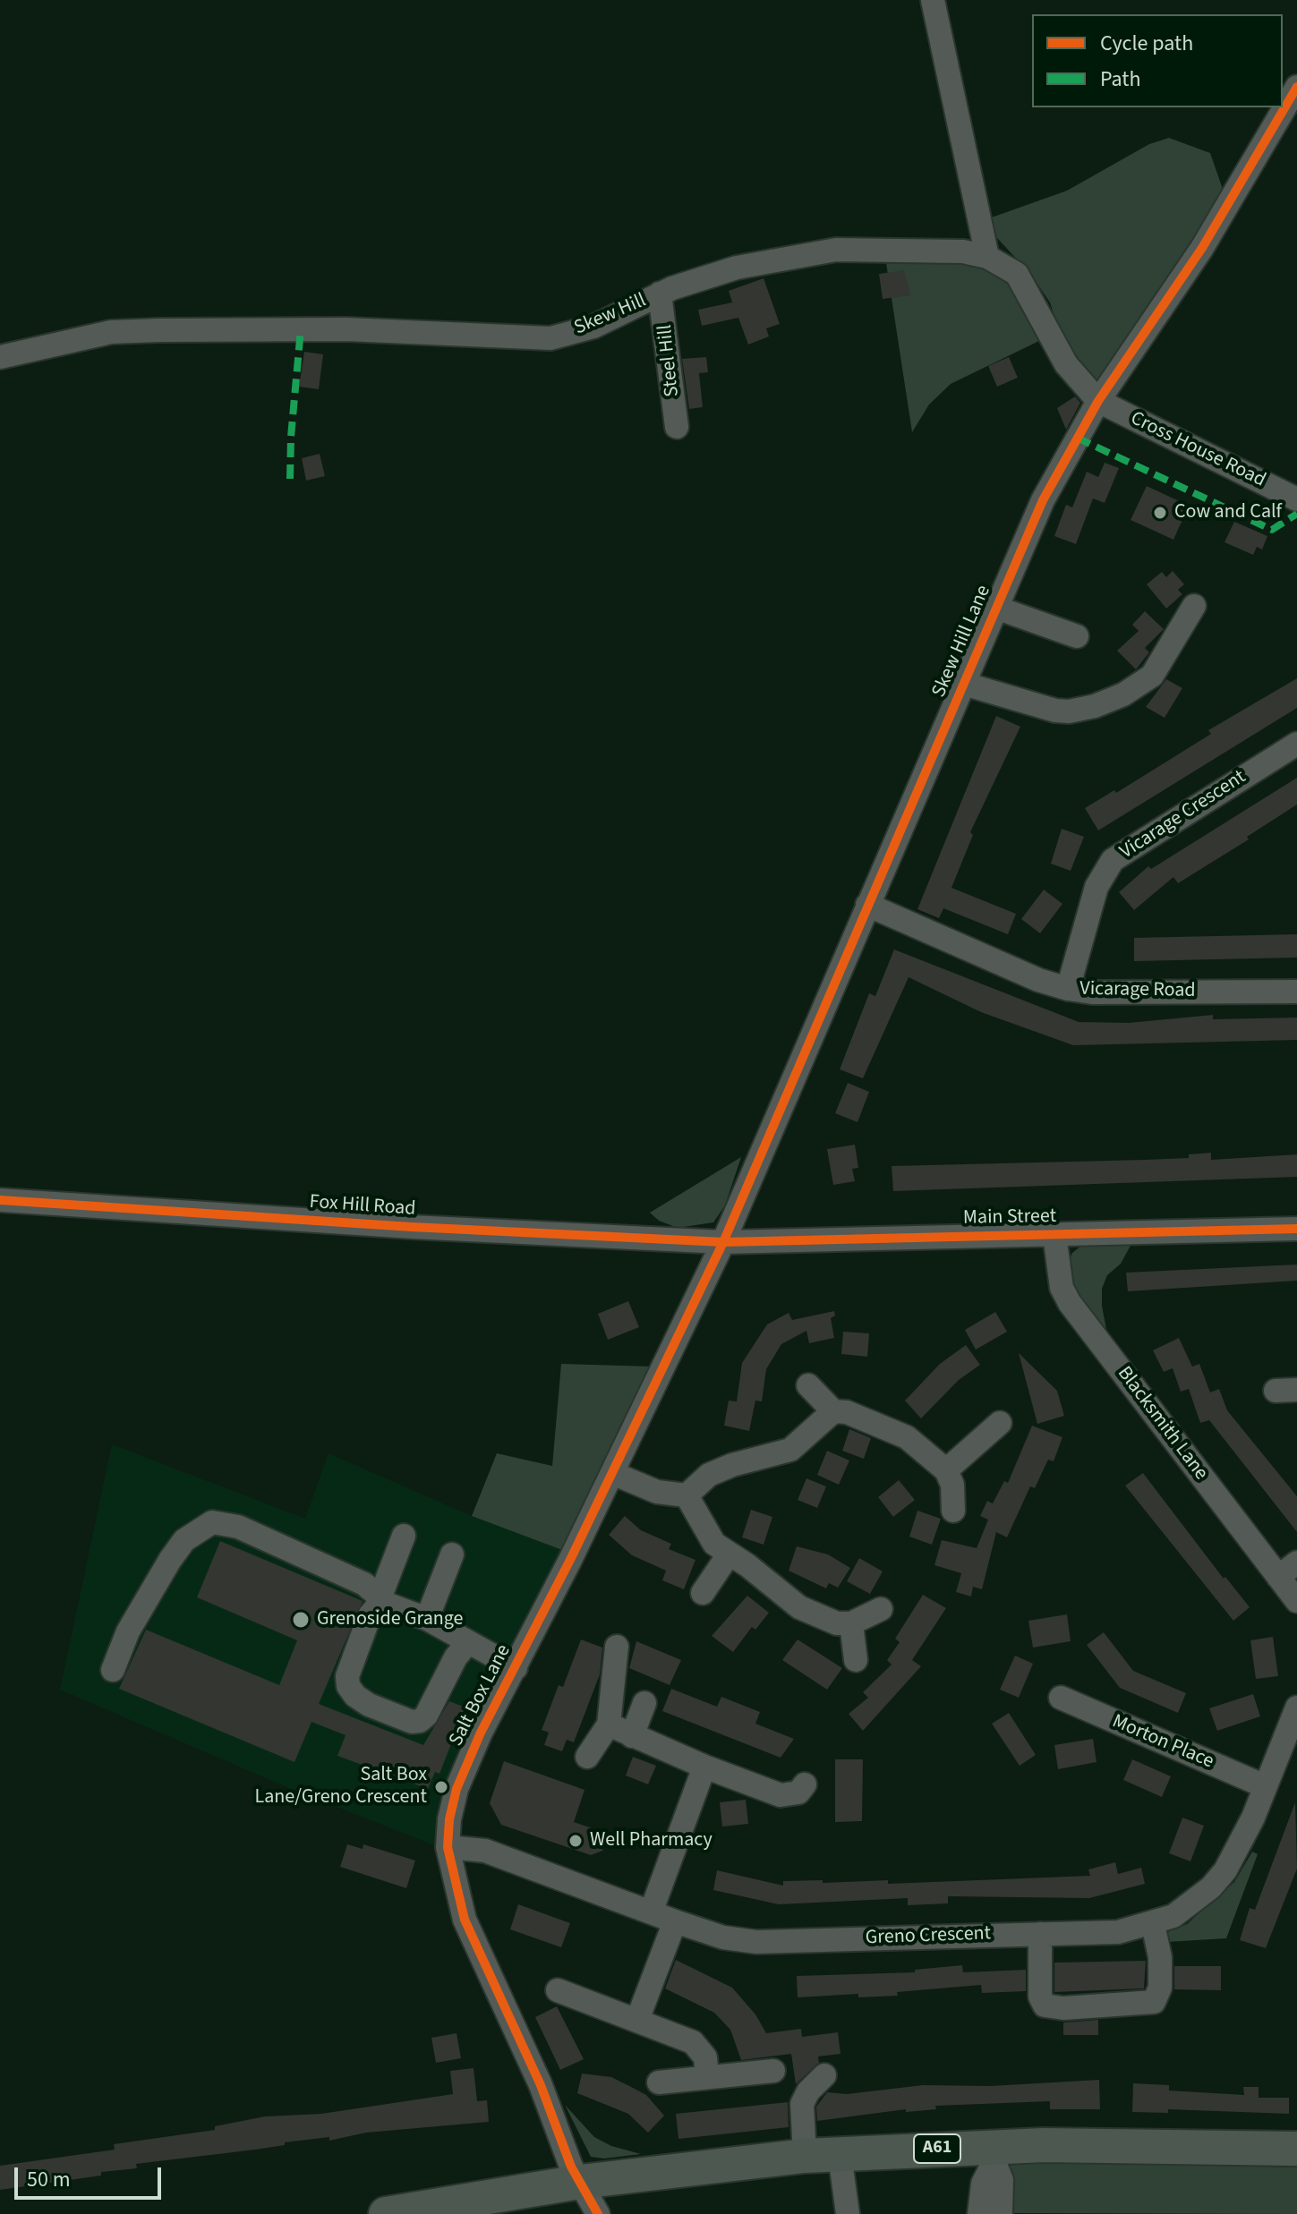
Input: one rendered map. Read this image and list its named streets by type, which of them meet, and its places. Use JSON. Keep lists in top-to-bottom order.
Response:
{
  "streets": {
    "highway": ["A61"],
    "street": [
      "Skew Hill",
      "Steel Hill",
      "Cross House Road",
      "Skew Hill Lane",
      "Vicarage Crescent",
      "Vicarage Road",
      "Fox Hill Road",
      "Main Street",
      "Blacksmith Lane",
      "Salt Box Lane",
      "Morton Place",
      "Greno Crescent"
    ]
  },
  "crossings": [
    ["Skew Hill", "Steel Hill"],
    ["Skew Hill", "Cross House Road"],
    ["Skew Hill", "Skew Hill Lane"],
    ["Cross House Road", "Skew Hill Lane"],
    ["Skew Hill Lane", "Vicarage Road"],
    ["Skew Hill Lane", "Fox Hill Road"],
    ["Skew Hill Lane", "Main Street"],
    ["Skew Hill Lane", "Salt Box Lane"],
    ["Vicarage Crescent", "Vicarage Road"],
    ["Fox Hill Road", "Main Street"],
    ["Fox Hill Road", "Salt Box Lane"],
    ["Main Street", "Blacksmith Lane"],
    ["Main Street", "Salt Box Lane"],
    ["Salt Box Lane", "Greno Crescent"],
    ["Salt Box Lane", "A61"],
    ["Morton Place", "Greno Crescent"]
  ],
  "places": [
    "Cow and Calf",
    "Grenoside Grange",
    "Salt Box Lane/Greno Crescent",
    "Well Pharmacy"
  ],
  "legend": ["Cycle path", "Path"],
  "scale_bar": "50 m"
}
